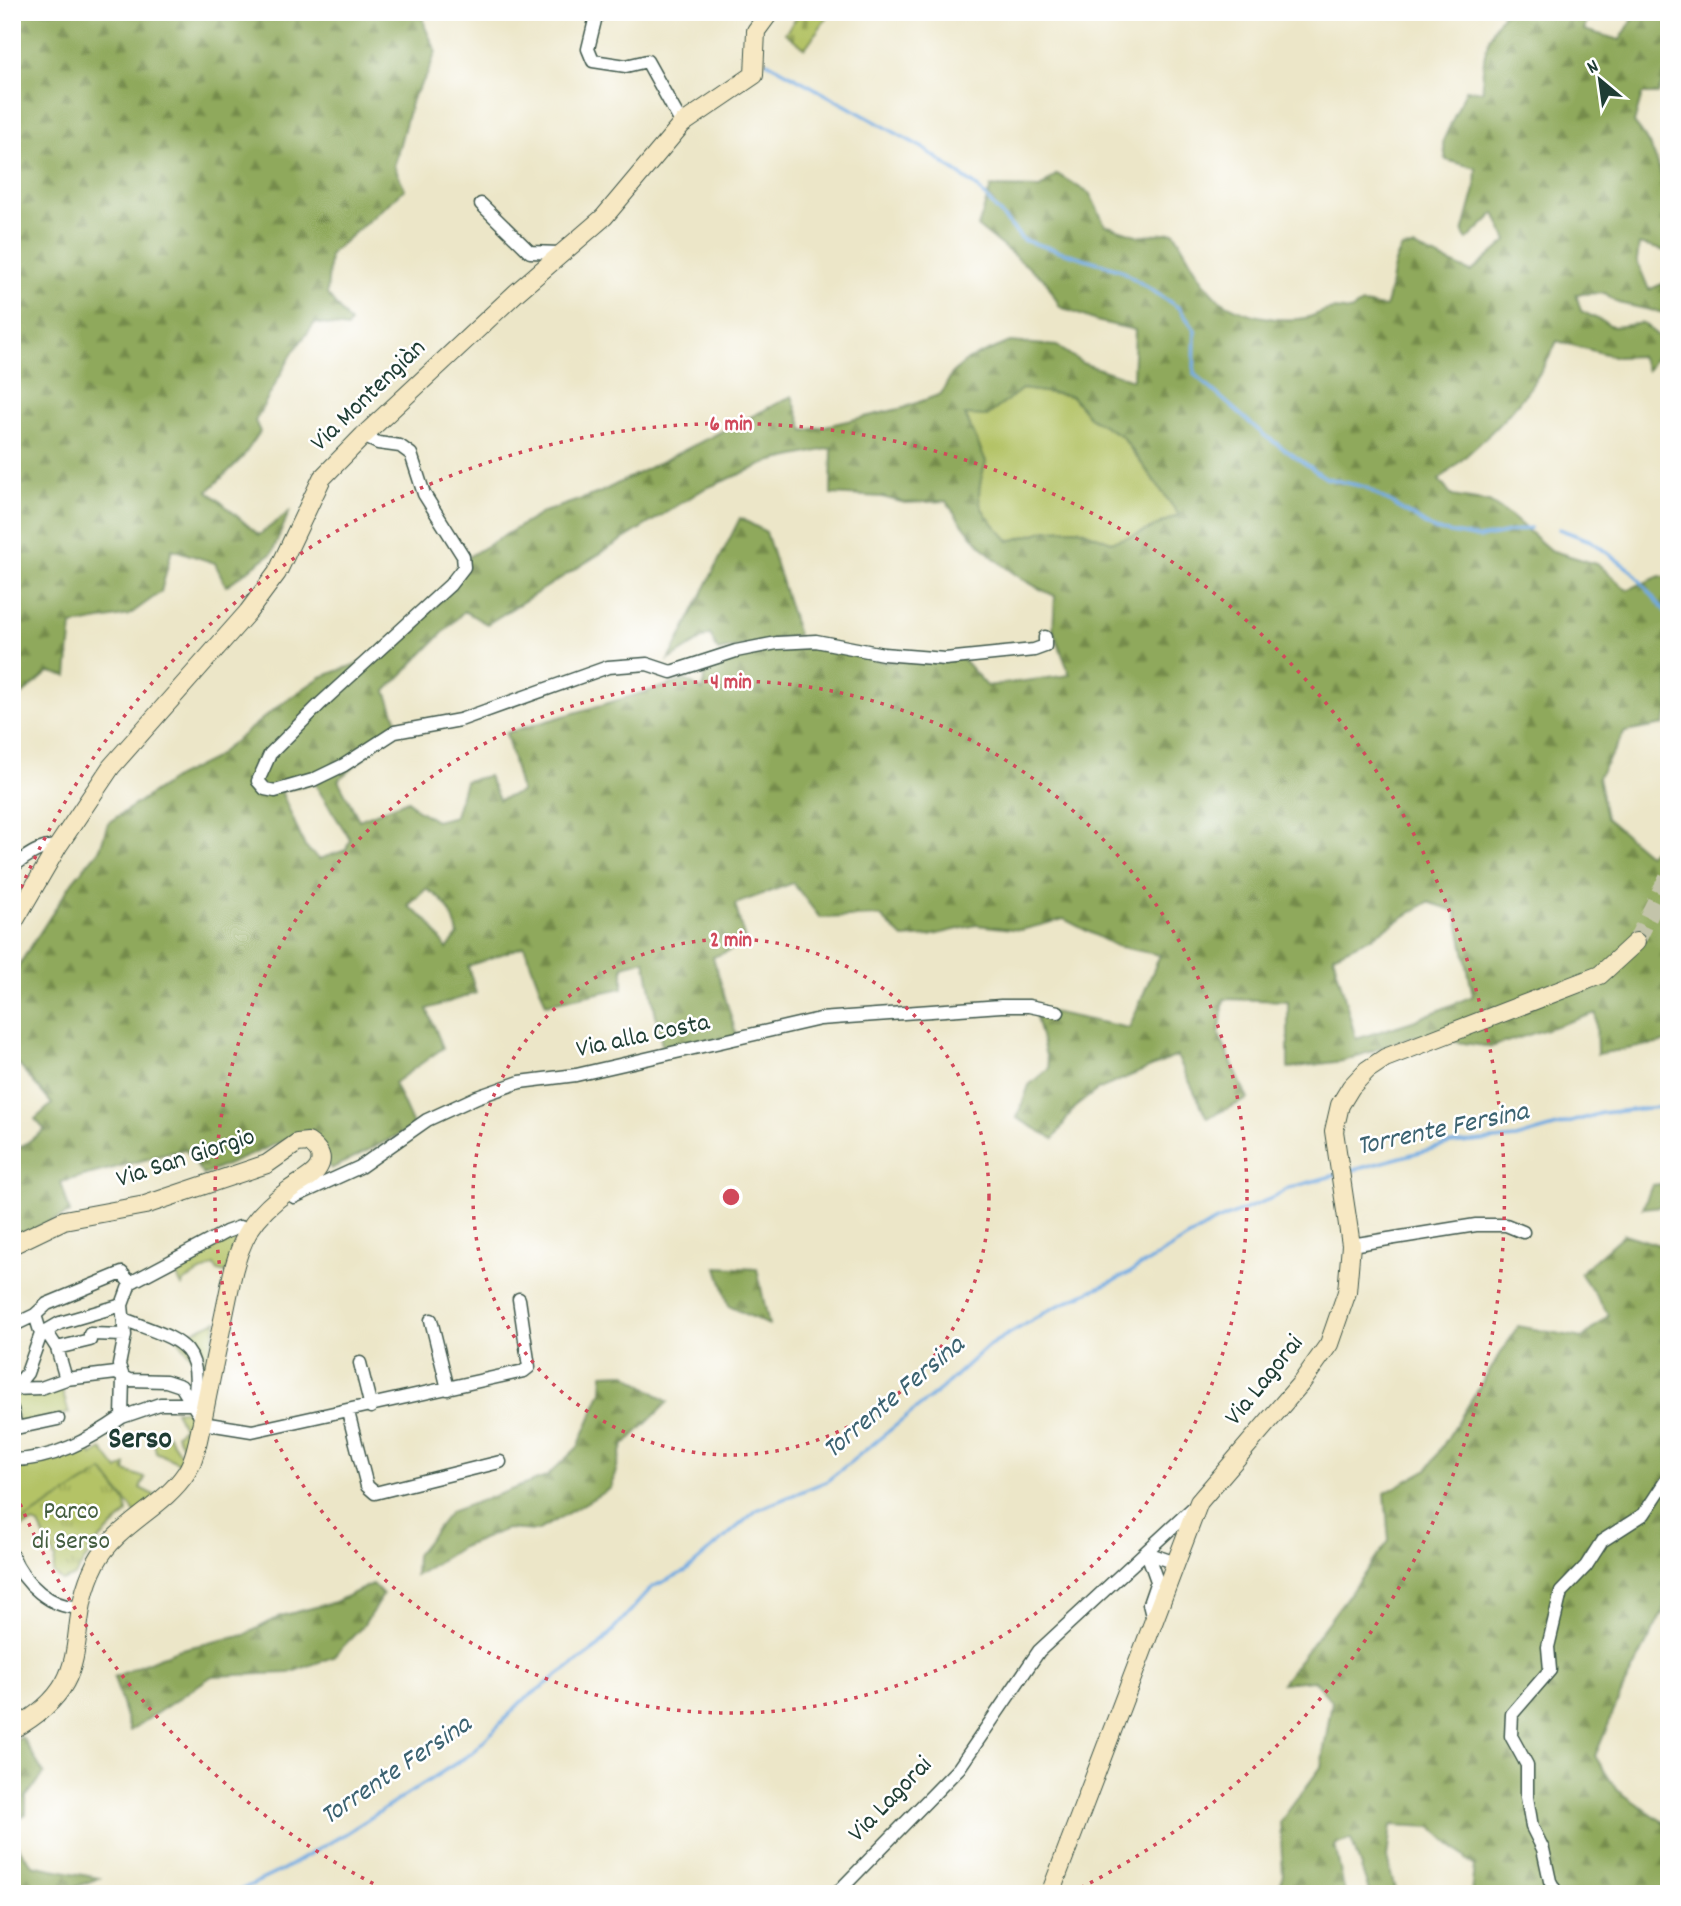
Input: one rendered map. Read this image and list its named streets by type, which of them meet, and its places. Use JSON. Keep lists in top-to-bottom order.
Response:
{
  "streets": {
    "street": [
      "Via Montengiàn",
      "Via alla Costa",
      "Via San Giorgio",
      "Via Lagorai"
    ]
  },
  "crossings": [
    ["Via alla Costa", "Via San Giorgio"]
  ],
  "districts": ["Serso"],
  "water": ["Torrente Fersina"],
  "parks": ["Parco di Serso"],
  "north": "top left",
  "rings": ["6 min", "4 min", "2 min"]
}
